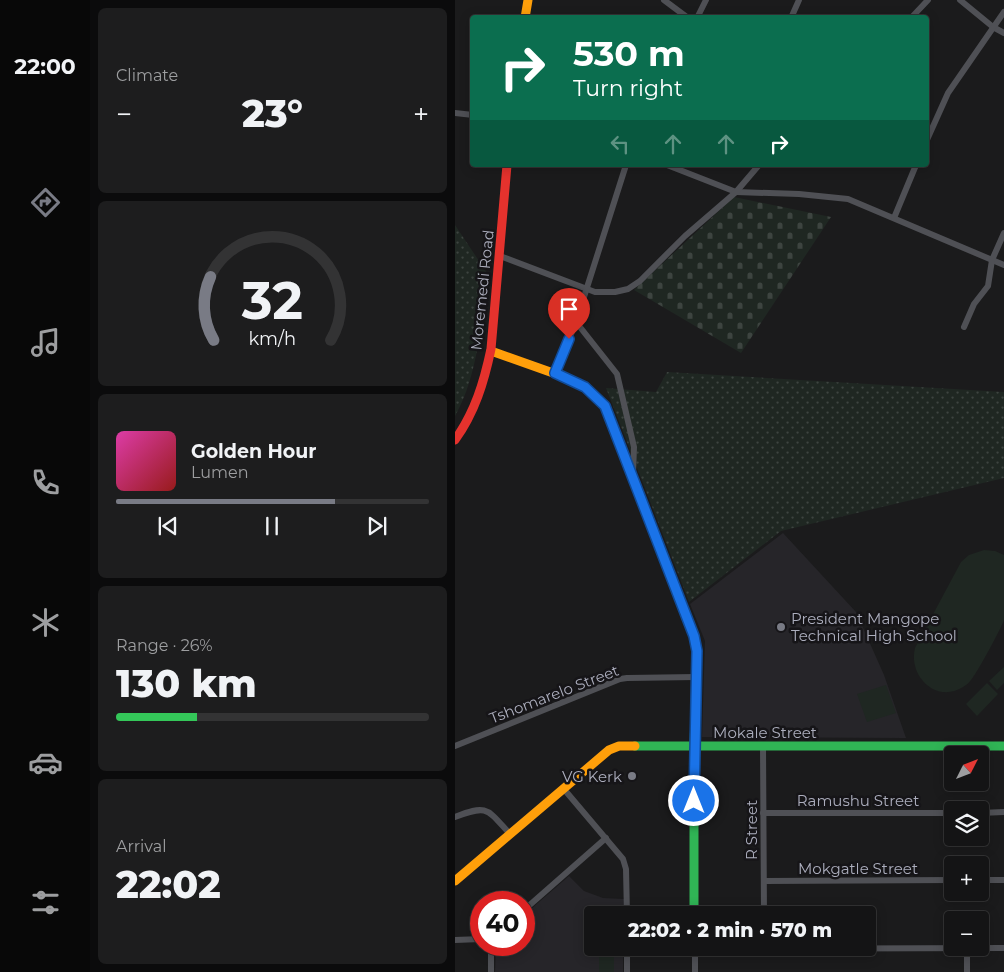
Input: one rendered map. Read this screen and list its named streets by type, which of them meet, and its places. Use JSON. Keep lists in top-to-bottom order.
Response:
{
  "streets": {
    "street": [
      "Moremedi Road",
      "Tshomarelo Street",
      "Mokale Street",
      "Ramushu Street",
      "R Street",
      "Mokgatle Street"
    ]
  },
  "crossings": [
    ["Mokale Street", "R Street"],
    ["Ramushu Street", "R Street"],
    ["R Street", "Mokgatle Street"]
  ],
  "places": ["President Mangope Technical High School", "VG Kerk"],
  "north": "top right",
  "page": {
    "tabs": "22:00",
    "tile": [
      "Climate",
      ["Range · 26%", "130 km"],
      ["Arrival", "22:02"]
    ],
    "turn": ["530 m", "Turn right"],
    "heat": ["−", "23°", "+"],
    "song": ["Golden Hour", "Lumen"],
    "map_buttons": ["+", "−"],
    "limit": "40",
    "trip": "22:02 · 2 min · 570 m",
    "gauge": ["32", "km/h"]
  }
}
